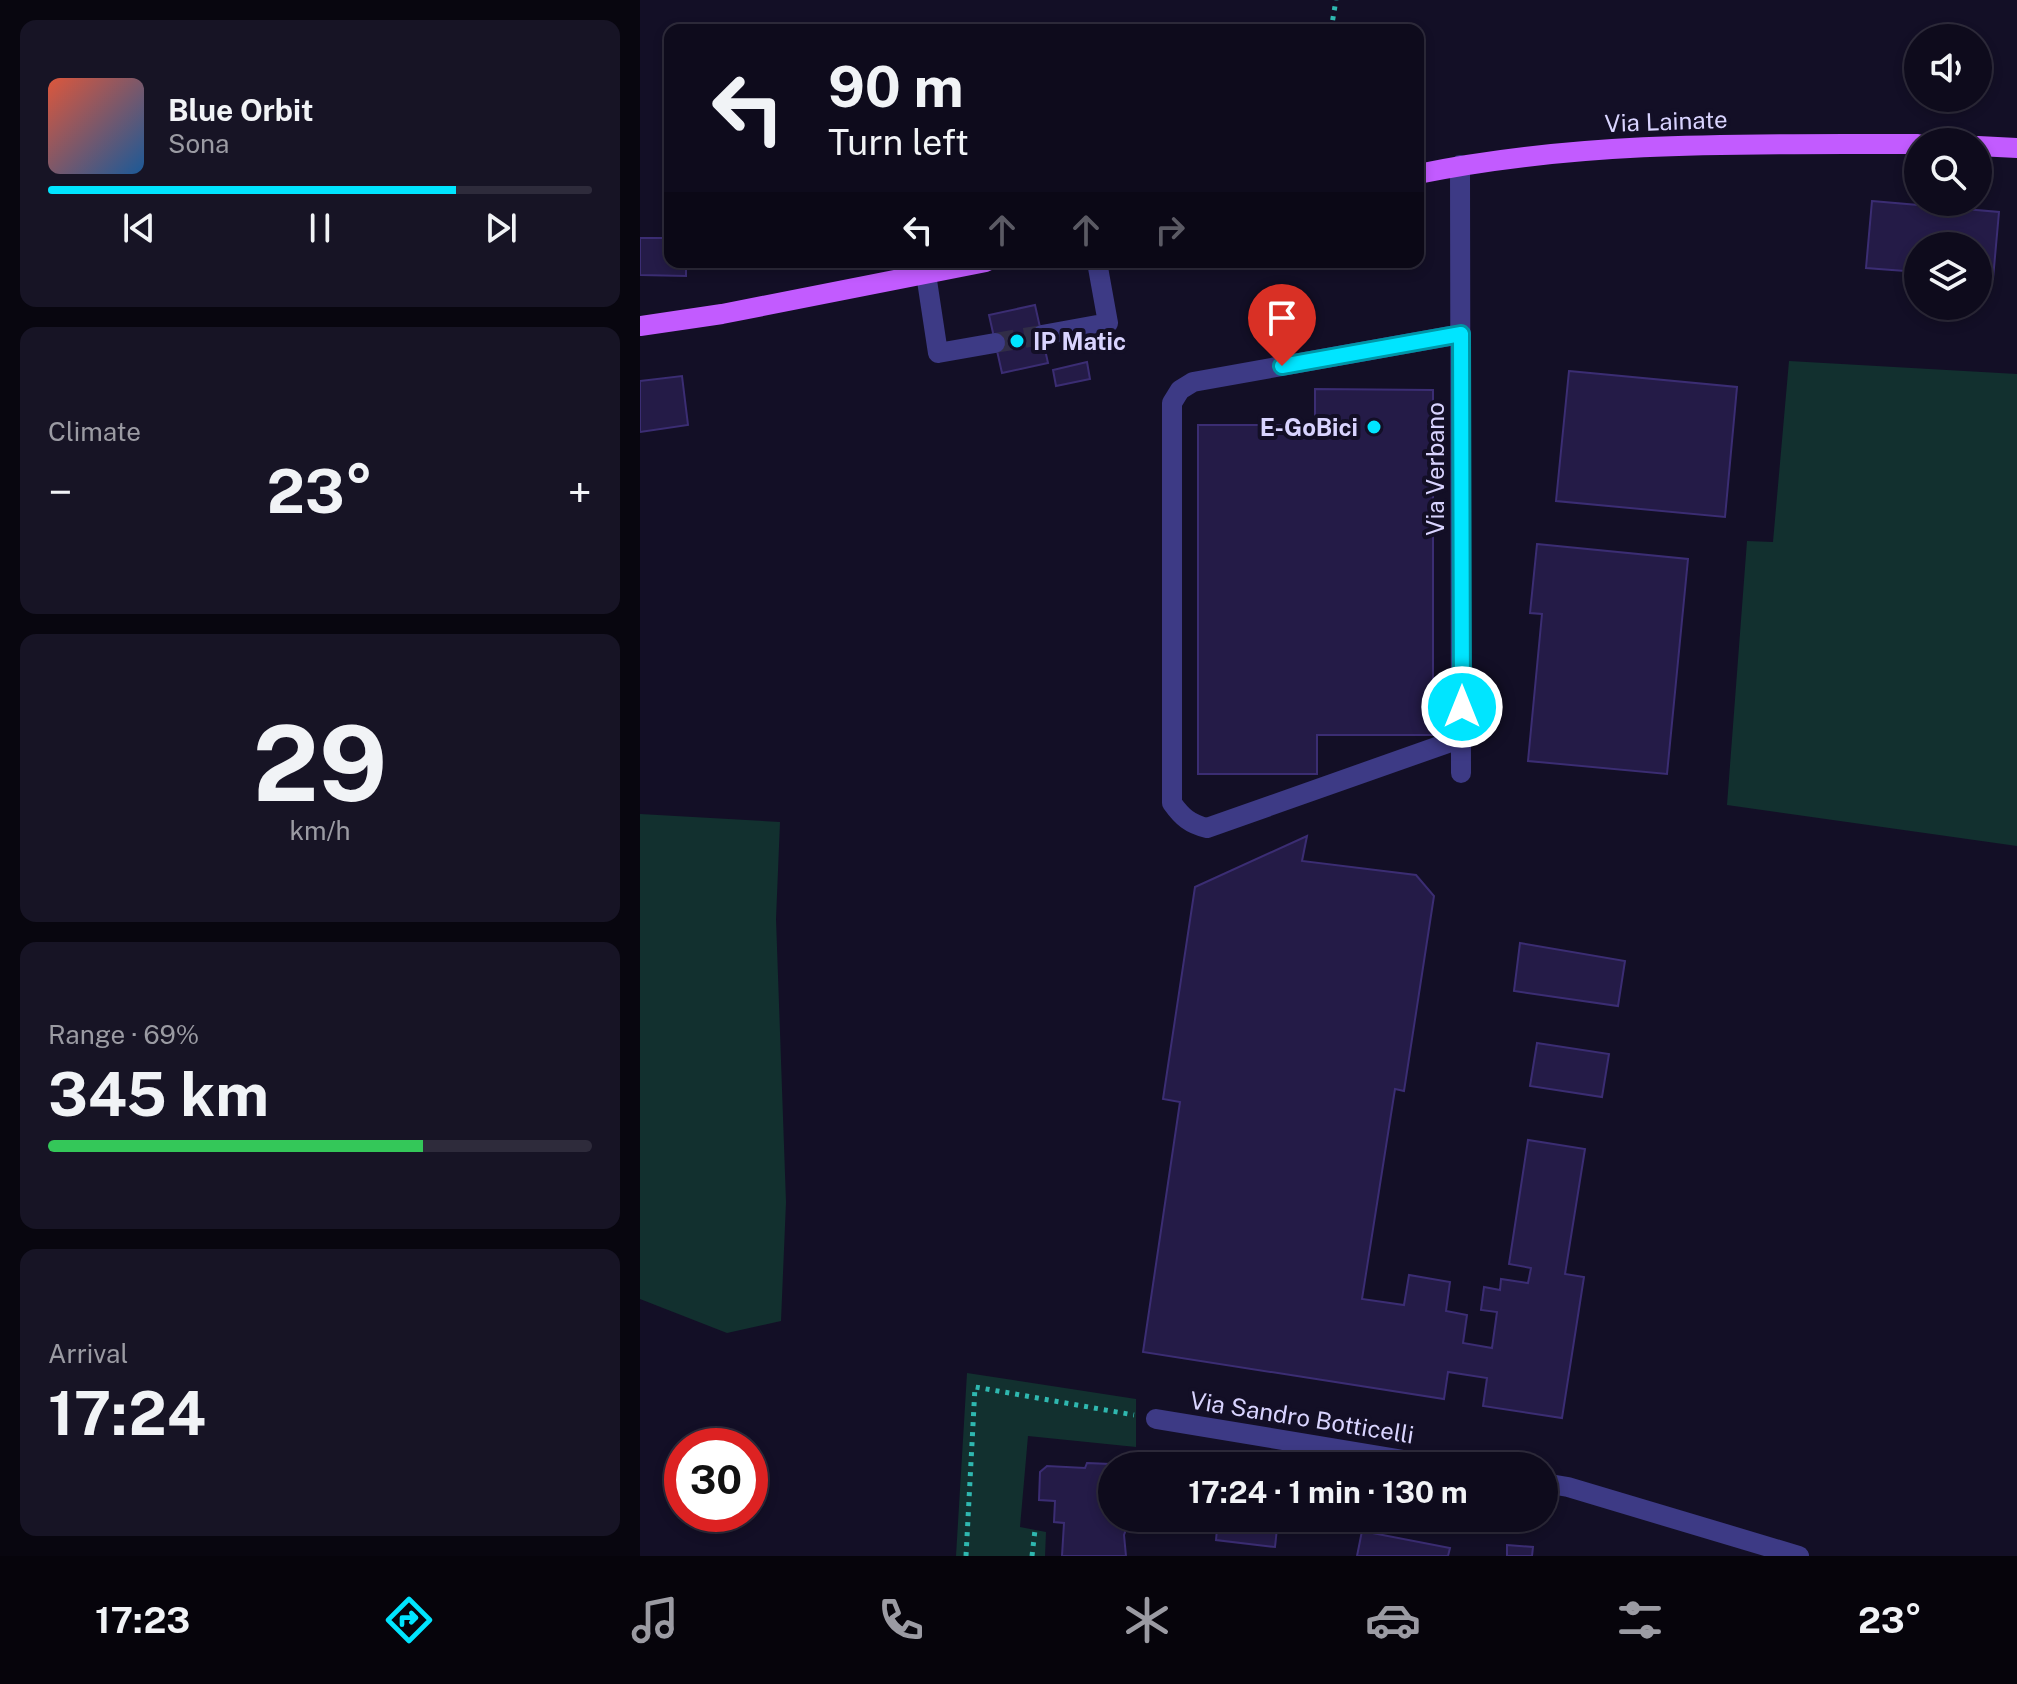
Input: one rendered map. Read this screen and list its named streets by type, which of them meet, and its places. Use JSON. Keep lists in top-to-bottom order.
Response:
{
  "streets": {
    "main road": ["Via Lainate"],
    "street": ["Via Verbano", "Via Sandro Botticelli"]
  },
  "crossings": [
    ["Via Lainate", "Via Verbano"]
  ],
  "places": ["IP Matic", "E-GoBici"],
  "page": {
    "turn": ["90 m", "Turn left"],
    "song": ["Blue Orbit", "Sona"],
    "tile": [
      "Climate",
      ["29", "km/h"],
      ["Range · 69%", "345 km"],
      ["Arrival", "17:24"]
    ],
    "heat": ["−", "23°", "+"],
    "limit": "30",
    "trip": "17:24 · 1 min · 130 m",
    "tabs": ["17:23", "23°"]
  }
}
